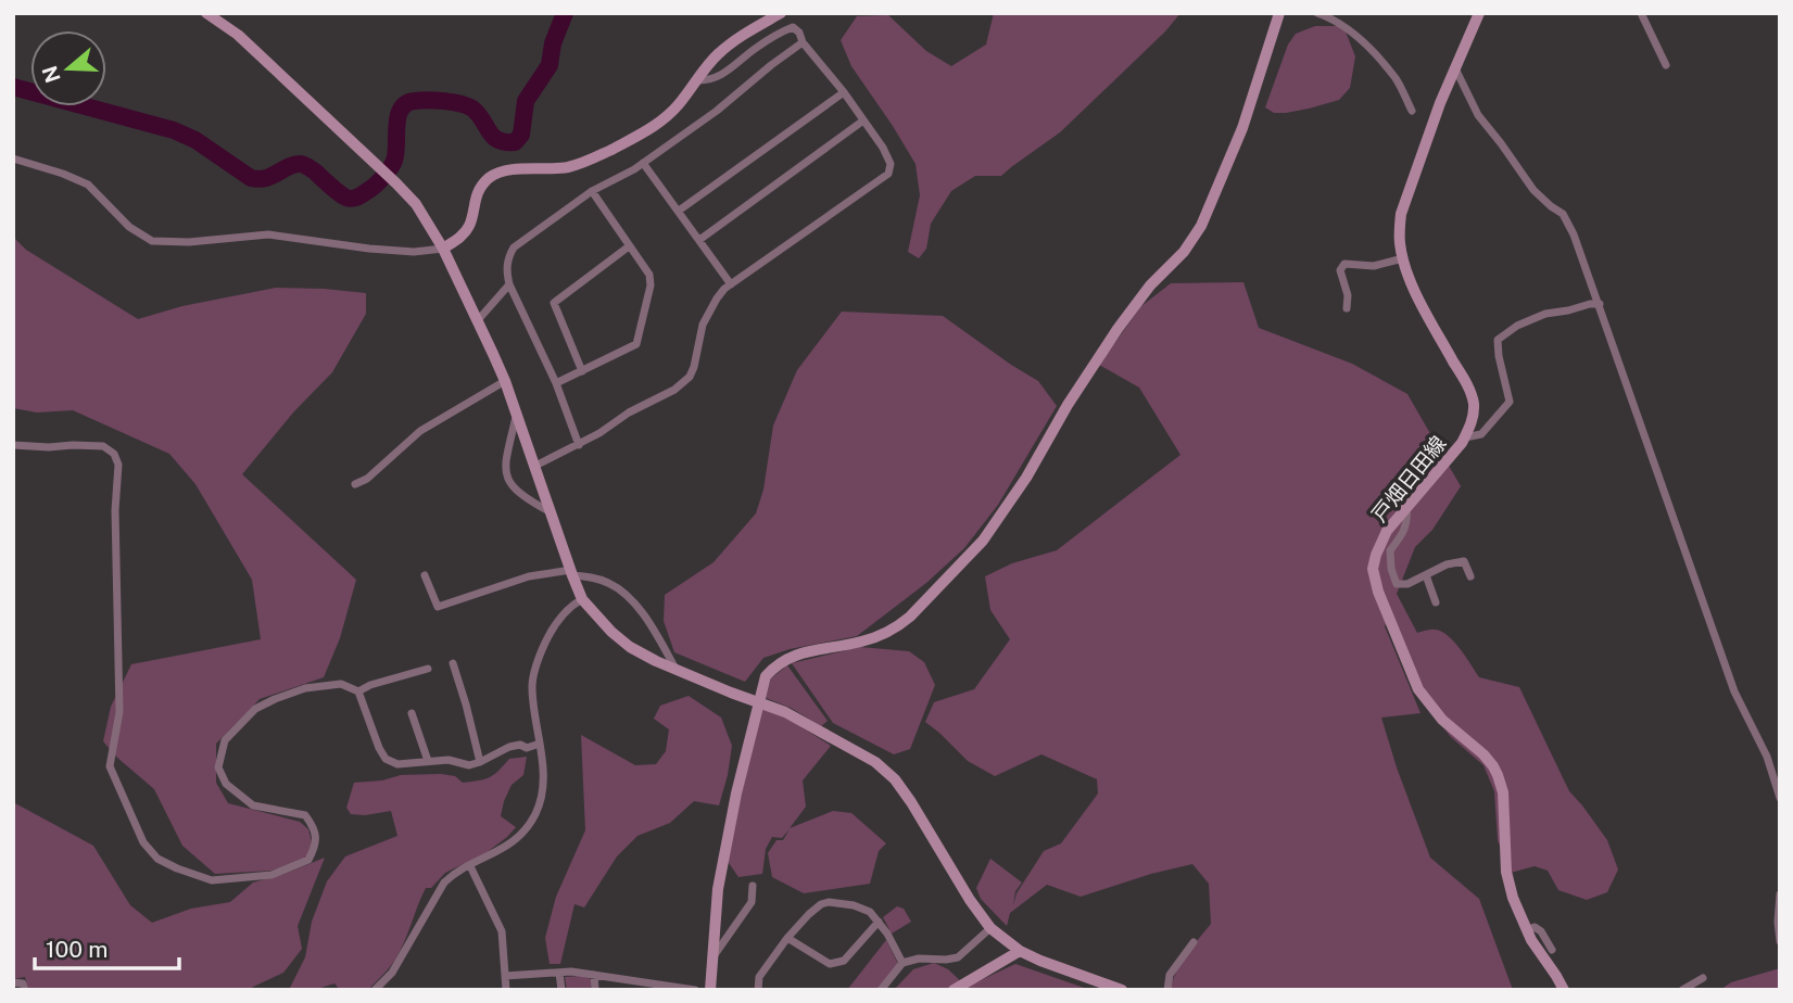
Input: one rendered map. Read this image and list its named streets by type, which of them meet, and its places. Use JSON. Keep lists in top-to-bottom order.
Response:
{
  "streets": {
    "street": ["戸畑日田線"]
  },
  "scale_bar": "100 m",
  "north": "left"
}
